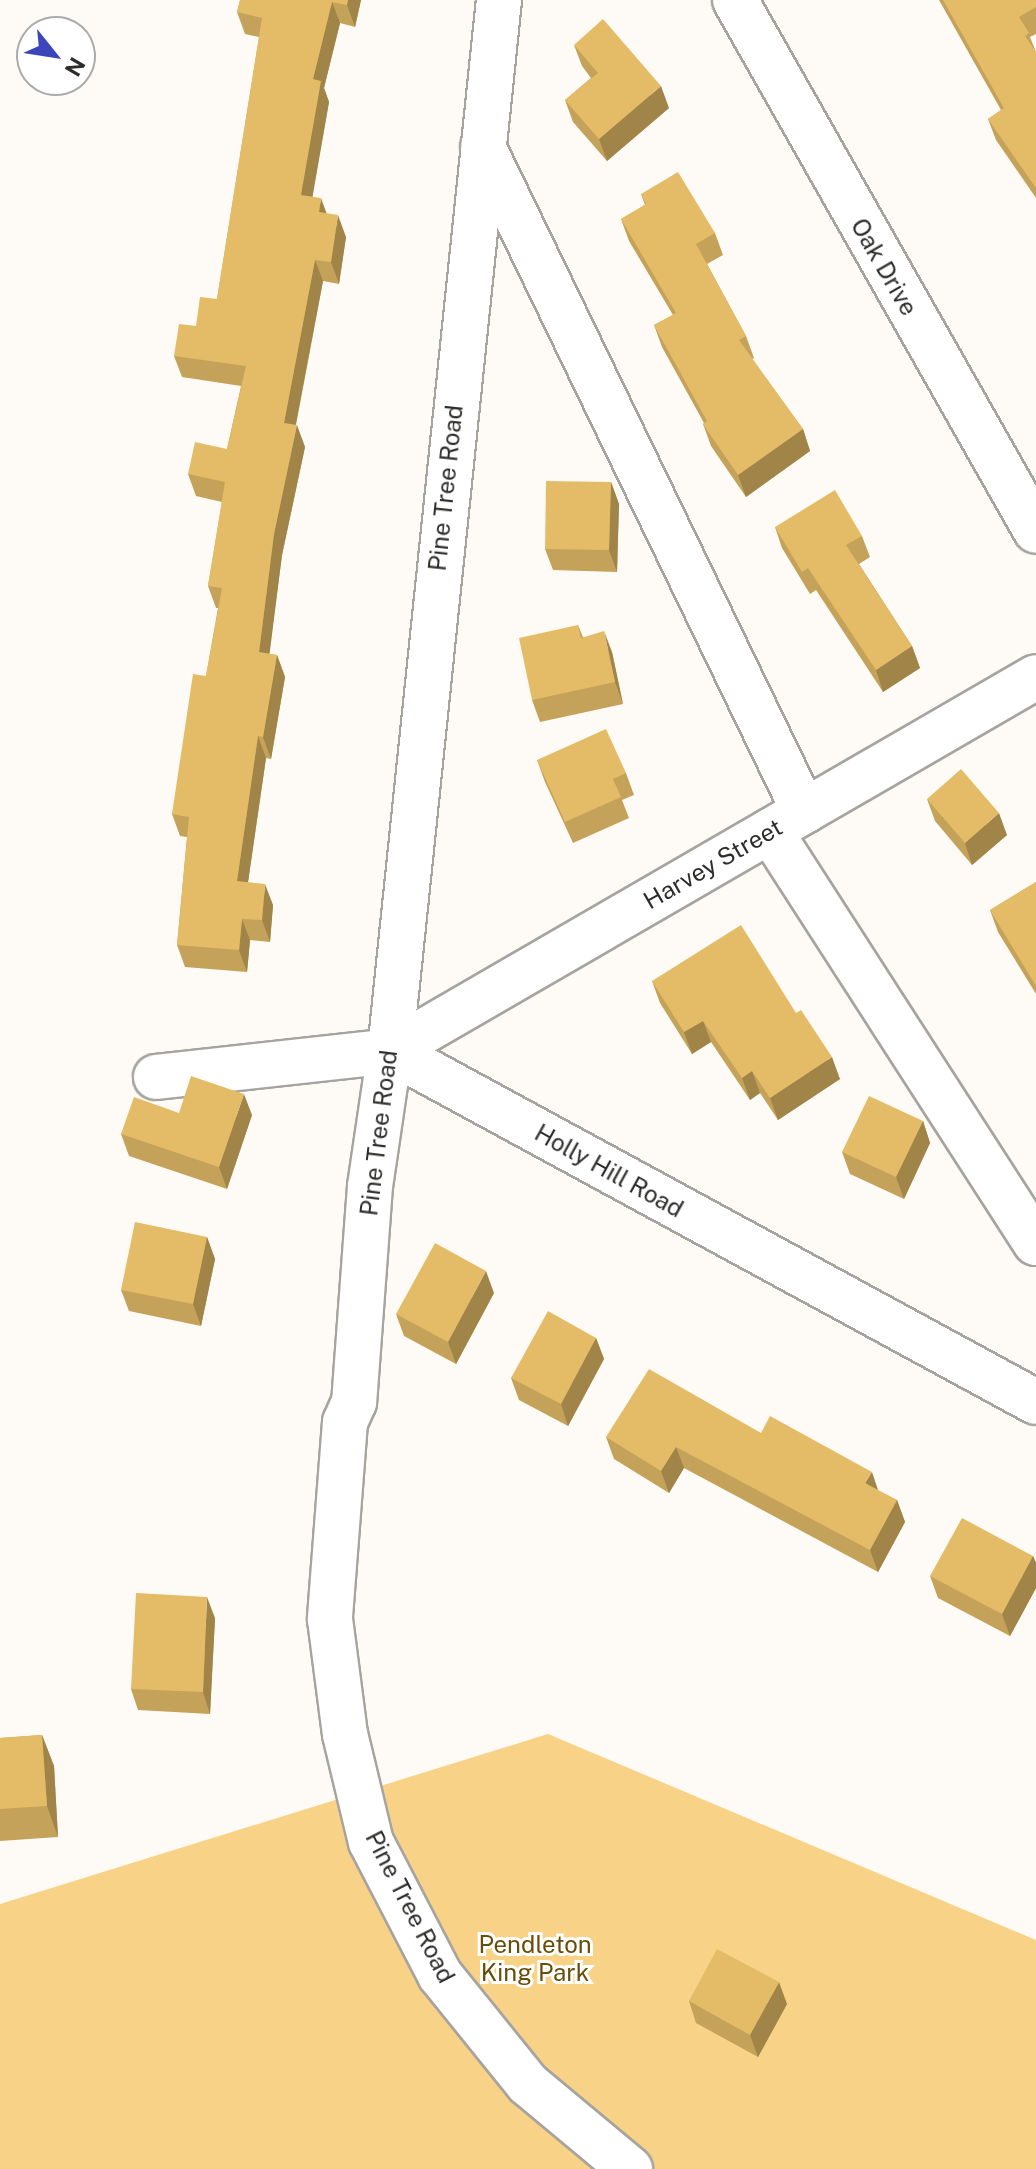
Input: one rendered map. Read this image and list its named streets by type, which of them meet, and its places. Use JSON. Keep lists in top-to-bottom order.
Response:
{
  "streets": {
    "street": [
      "Oak Drive",
      "Pine Tree Road",
      "Harvey Street",
      "Holly Hill Road"
    ]
  },
  "crossings": [
    ["Pine Tree Road", "Harvey Street"],
    ["Pine Tree Road", "Holly Hill Road"],
    ["Harvey Street", "Holly Hill Road"]
  ],
  "parks": ["Pendleton King Park"],
  "north": "bottom right"
}
